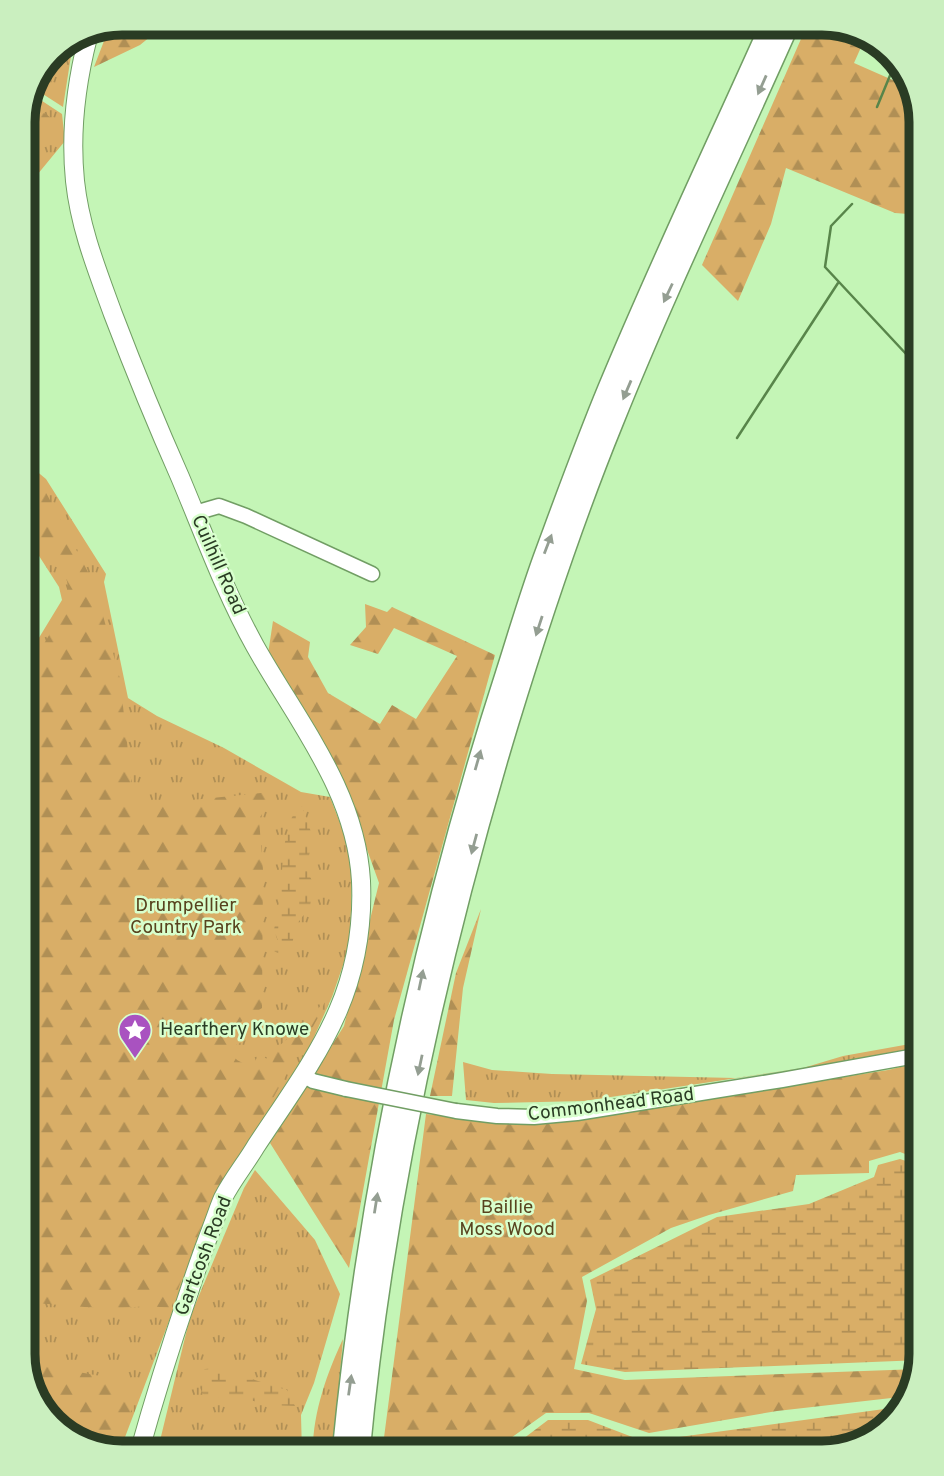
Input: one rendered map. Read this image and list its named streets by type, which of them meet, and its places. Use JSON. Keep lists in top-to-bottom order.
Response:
{
  "streets": {
    "main road": ["Cuilhill Road", "Gartcosh Road"],
    "street": ["Commonhead Road"]
  },
  "crossings": [
    ["Cuilhill Road", "Commonhead Road"],
    ["Cuilhill Road", "Gartcosh Road"],
    ["Commonhead Road", "Gartcosh Road"]
  ],
  "parks": ["Drumpellier Country Park", "Baillie Moss Wood"],
  "places": {
    "place": ["Hearthery Knowe"]
  }
}
